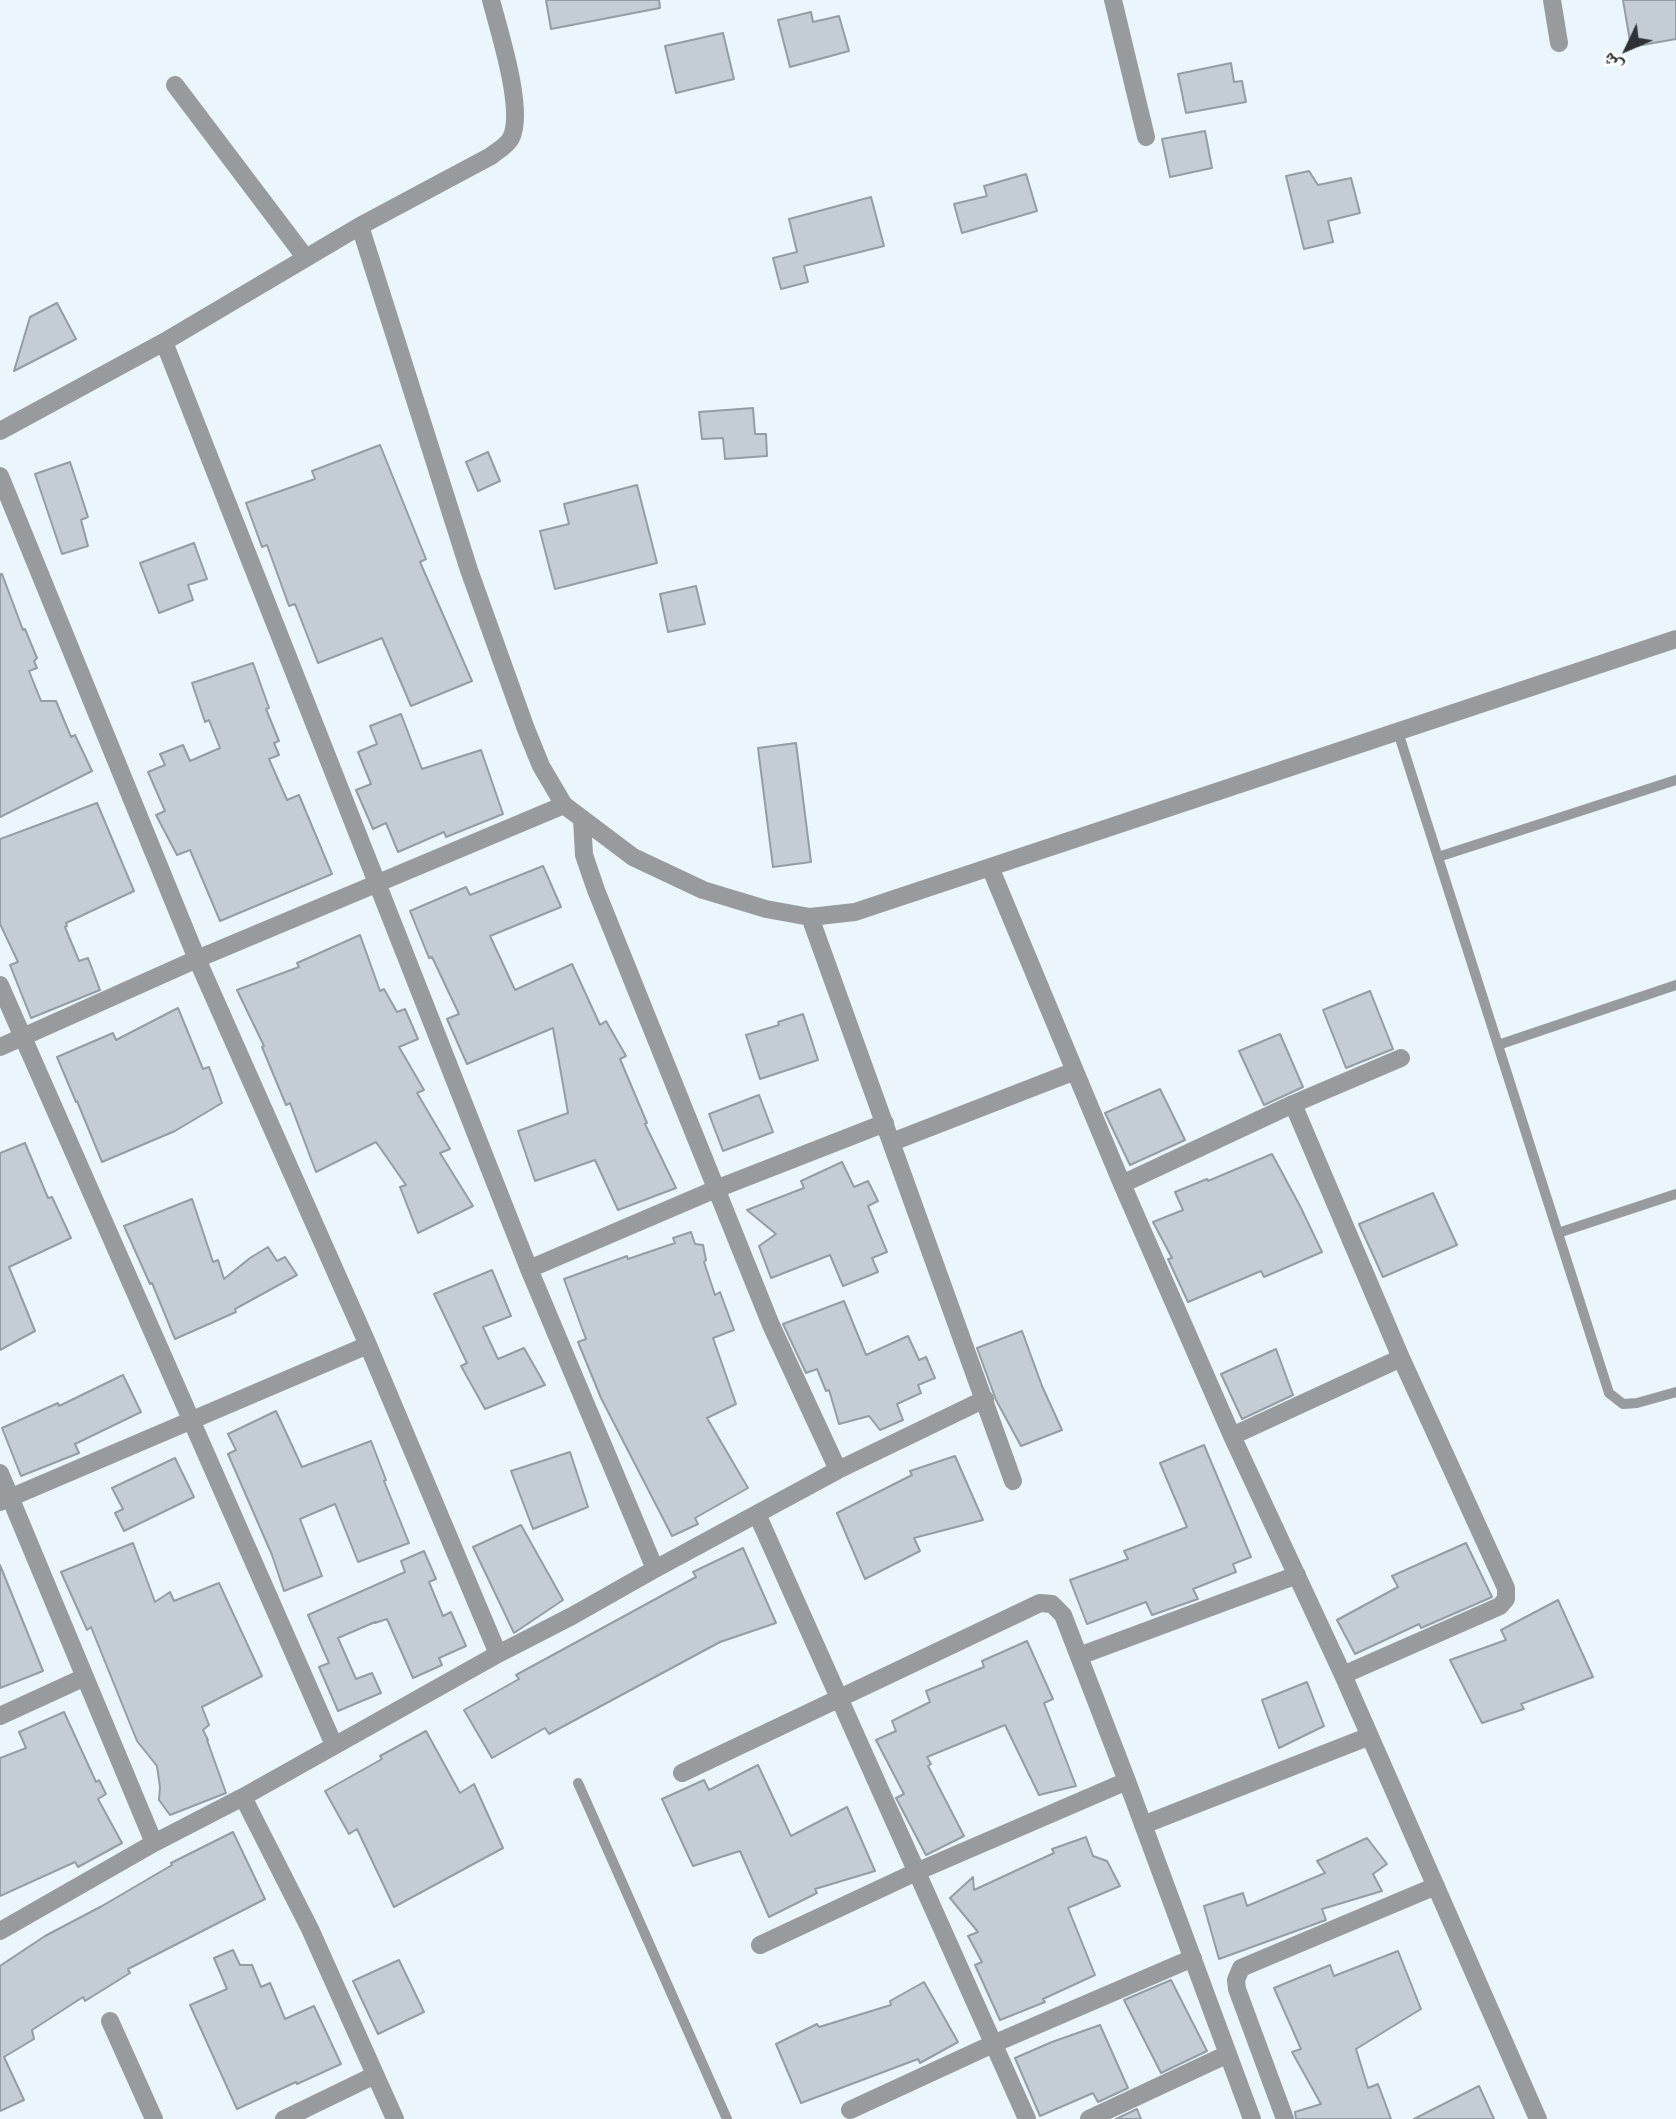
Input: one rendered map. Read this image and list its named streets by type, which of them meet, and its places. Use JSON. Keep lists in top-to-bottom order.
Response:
{
  "north": "bottom left"
}
